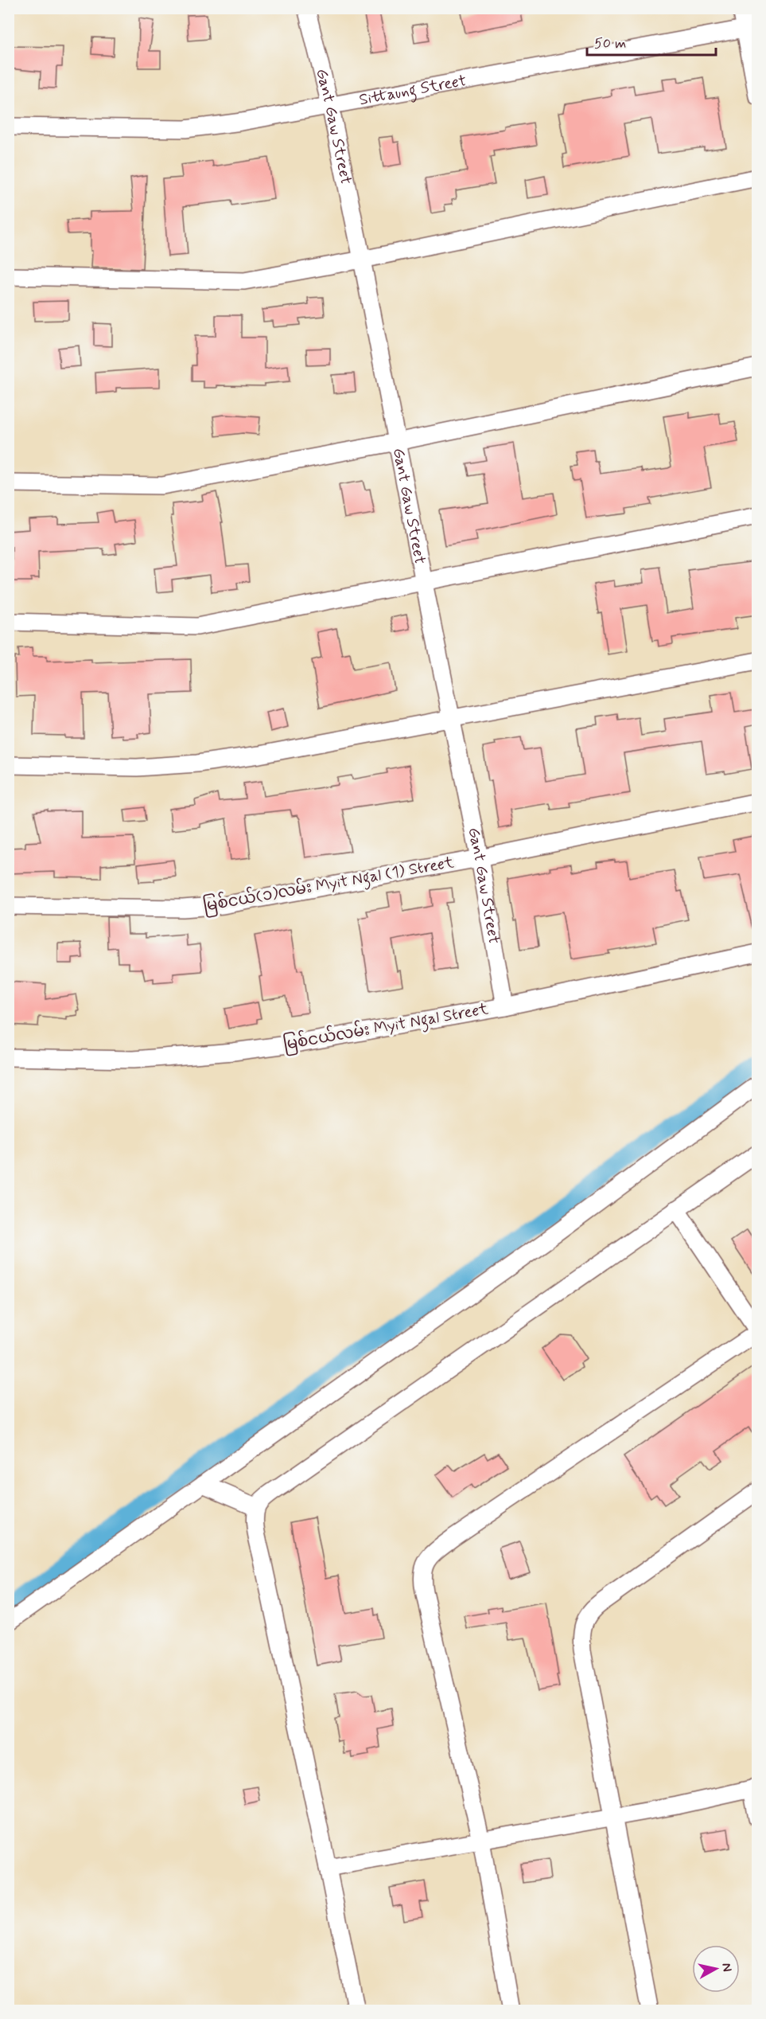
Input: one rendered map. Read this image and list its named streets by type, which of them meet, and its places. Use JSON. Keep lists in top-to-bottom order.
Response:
{
  "streets": {
    "street": [
      "Sittaung Street",
      "Gant Gaw Street",
      "မြစ်ငယ်(၁)လမ်း Myit Ngal (1) Street",
      "မြစ်ငယ်လမ်း Myit Ngal Street"
    ]
  },
  "crossings": [
    ["Sittaung Street", "Gant Gaw Street"],
    ["Gant Gaw Street", "မြစ်ငယ်(၁)လမ်း Myit Ngal (1) Street"],
    ["Gant Gaw Street", "မြစ်ငယ်လမ်း Myit Ngal Street"]
  ],
  "scale_bar": "50 m",
  "north": "right"
}
